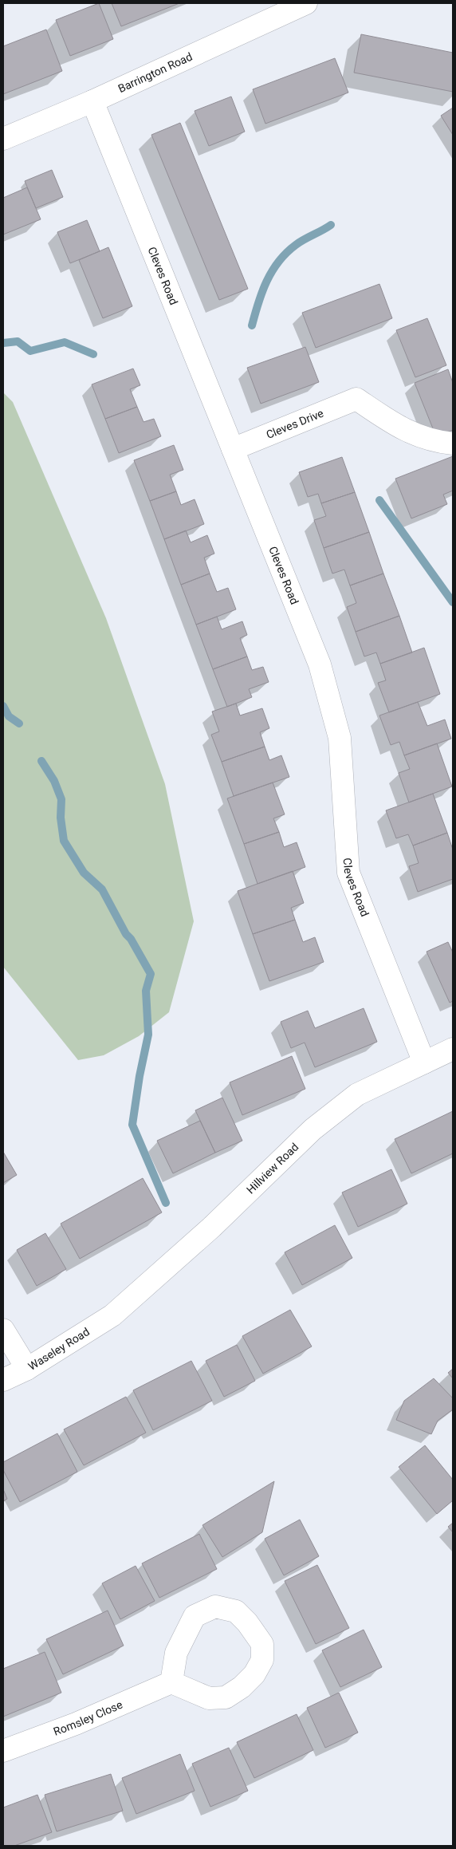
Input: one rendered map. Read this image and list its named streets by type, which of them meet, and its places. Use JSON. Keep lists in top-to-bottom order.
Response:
{
  "streets": {
    "street": [
      "Barrington Road",
      "Cleves Road",
      "Cleves Drive",
      "Hillview Road",
      "Waseley Road",
      "Romsley Close"
    ]
  },
  "crossings": [
    ["Barrington Road", "Cleves Road"],
    ["Cleves Road", "Cleves Drive"],
    ["Cleves Road", "Hillview Road"],
    ["Hillview Road", "Waseley Road"]
  ]
}
